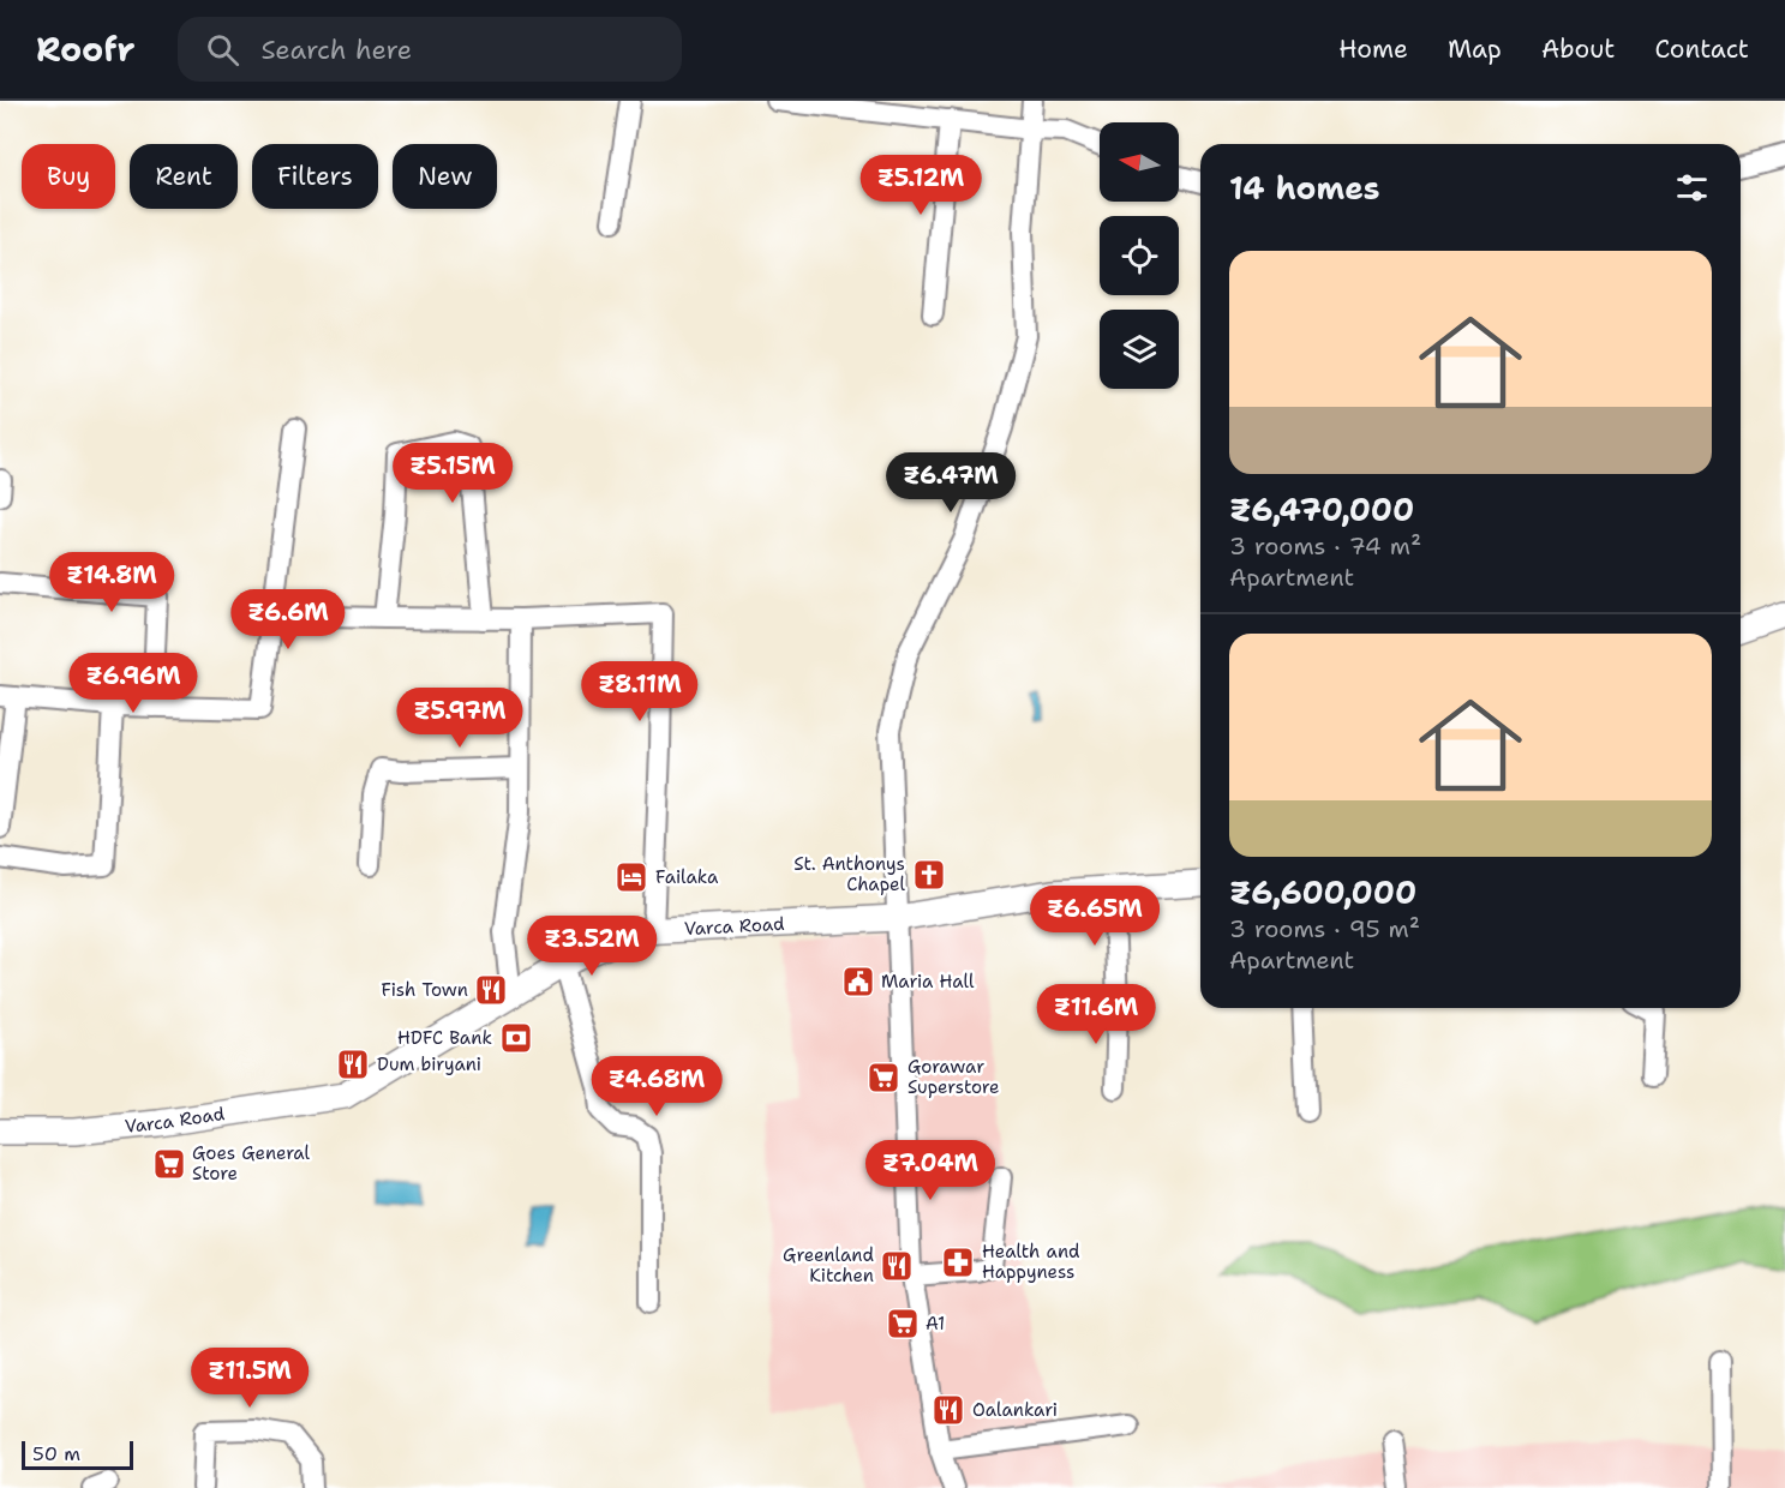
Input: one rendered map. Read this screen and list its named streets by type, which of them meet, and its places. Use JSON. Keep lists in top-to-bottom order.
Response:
{
  "streets": {
    "main road": ["Varca Road"]
  },
  "places": {
    "church": ["St. Anthonys Chapel"],
    "hotel": ["Failaka"],
    "public building": ["Maria Hall"],
    "restaurant": [
      "Fish Town",
      "Dum biryani",
      "Greenland Kitchen",
      "Oalankari"
    ],
    "bank": ["HDFC Bank"],
    "supermarket": ["Gorawar Superstore", "Goes General Store", "A1"],
    "pharmacy": ["Health and Happyness"]
  },
  "scale_bar": "50 m",
  "north": "left",
  "page": {
    "header": "Roofr",
    "search": "Search here",
    "nav": [
      "Home",
      "Map",
      "About",
      "Contact"
    ],
    "chip": [
      "Buy",
      "Rent",
      "Filters",
      "New"
    ],
    "heading": "14 homes",
    "price": [
      "₹5.12M",
      "₹5.15M",
      "₹6.47M",
      "₹14.8M",
      "₹6.6M",
      "₹6.96M",
      "₹8.11M",
      "₹5.97M",
      "₹6.65M",
      "₹3.52M",
      "₹11.6M",
      "₹4.68M",
      "₹7.04M",
      "₹11.5M"
    ],
    "list": [
      {
        "name": "₹6,470,000",
        "note": "3 rooms · 74 m² · Apartment"
      },
      {
        "name": "₹6,600,000",
        "note": "3 rooms · 95 m² · Apartment"
      }
    ],
    "scale": "50 m"
  }
}
